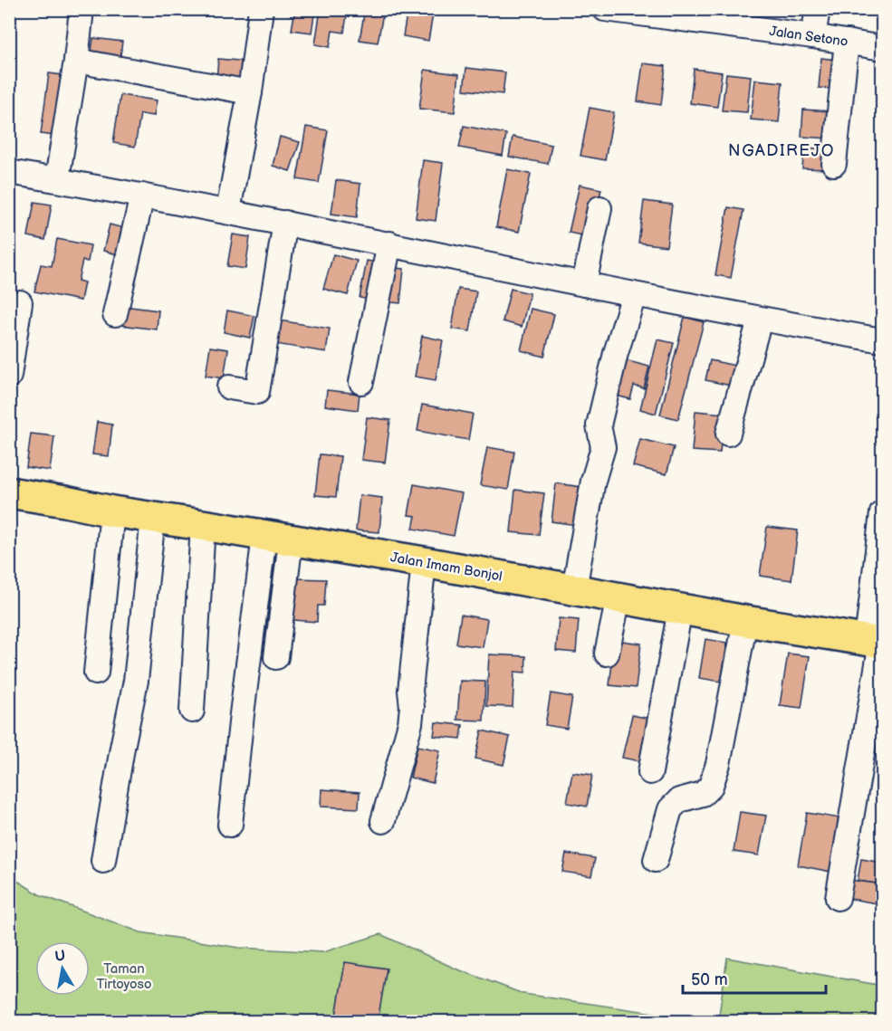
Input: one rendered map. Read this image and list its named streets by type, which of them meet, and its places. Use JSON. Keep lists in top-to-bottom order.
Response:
{
  "streets": {
    "main road": ["Jalan Imam Bonjol"],
    "street": ["Jalan Setono"]
  },
  "districts": ["NGADIREJO"],
  "parks": ["Taman Tirtoyoso"],
  "scale_bar": "50 m",
  "north": "top"
}
